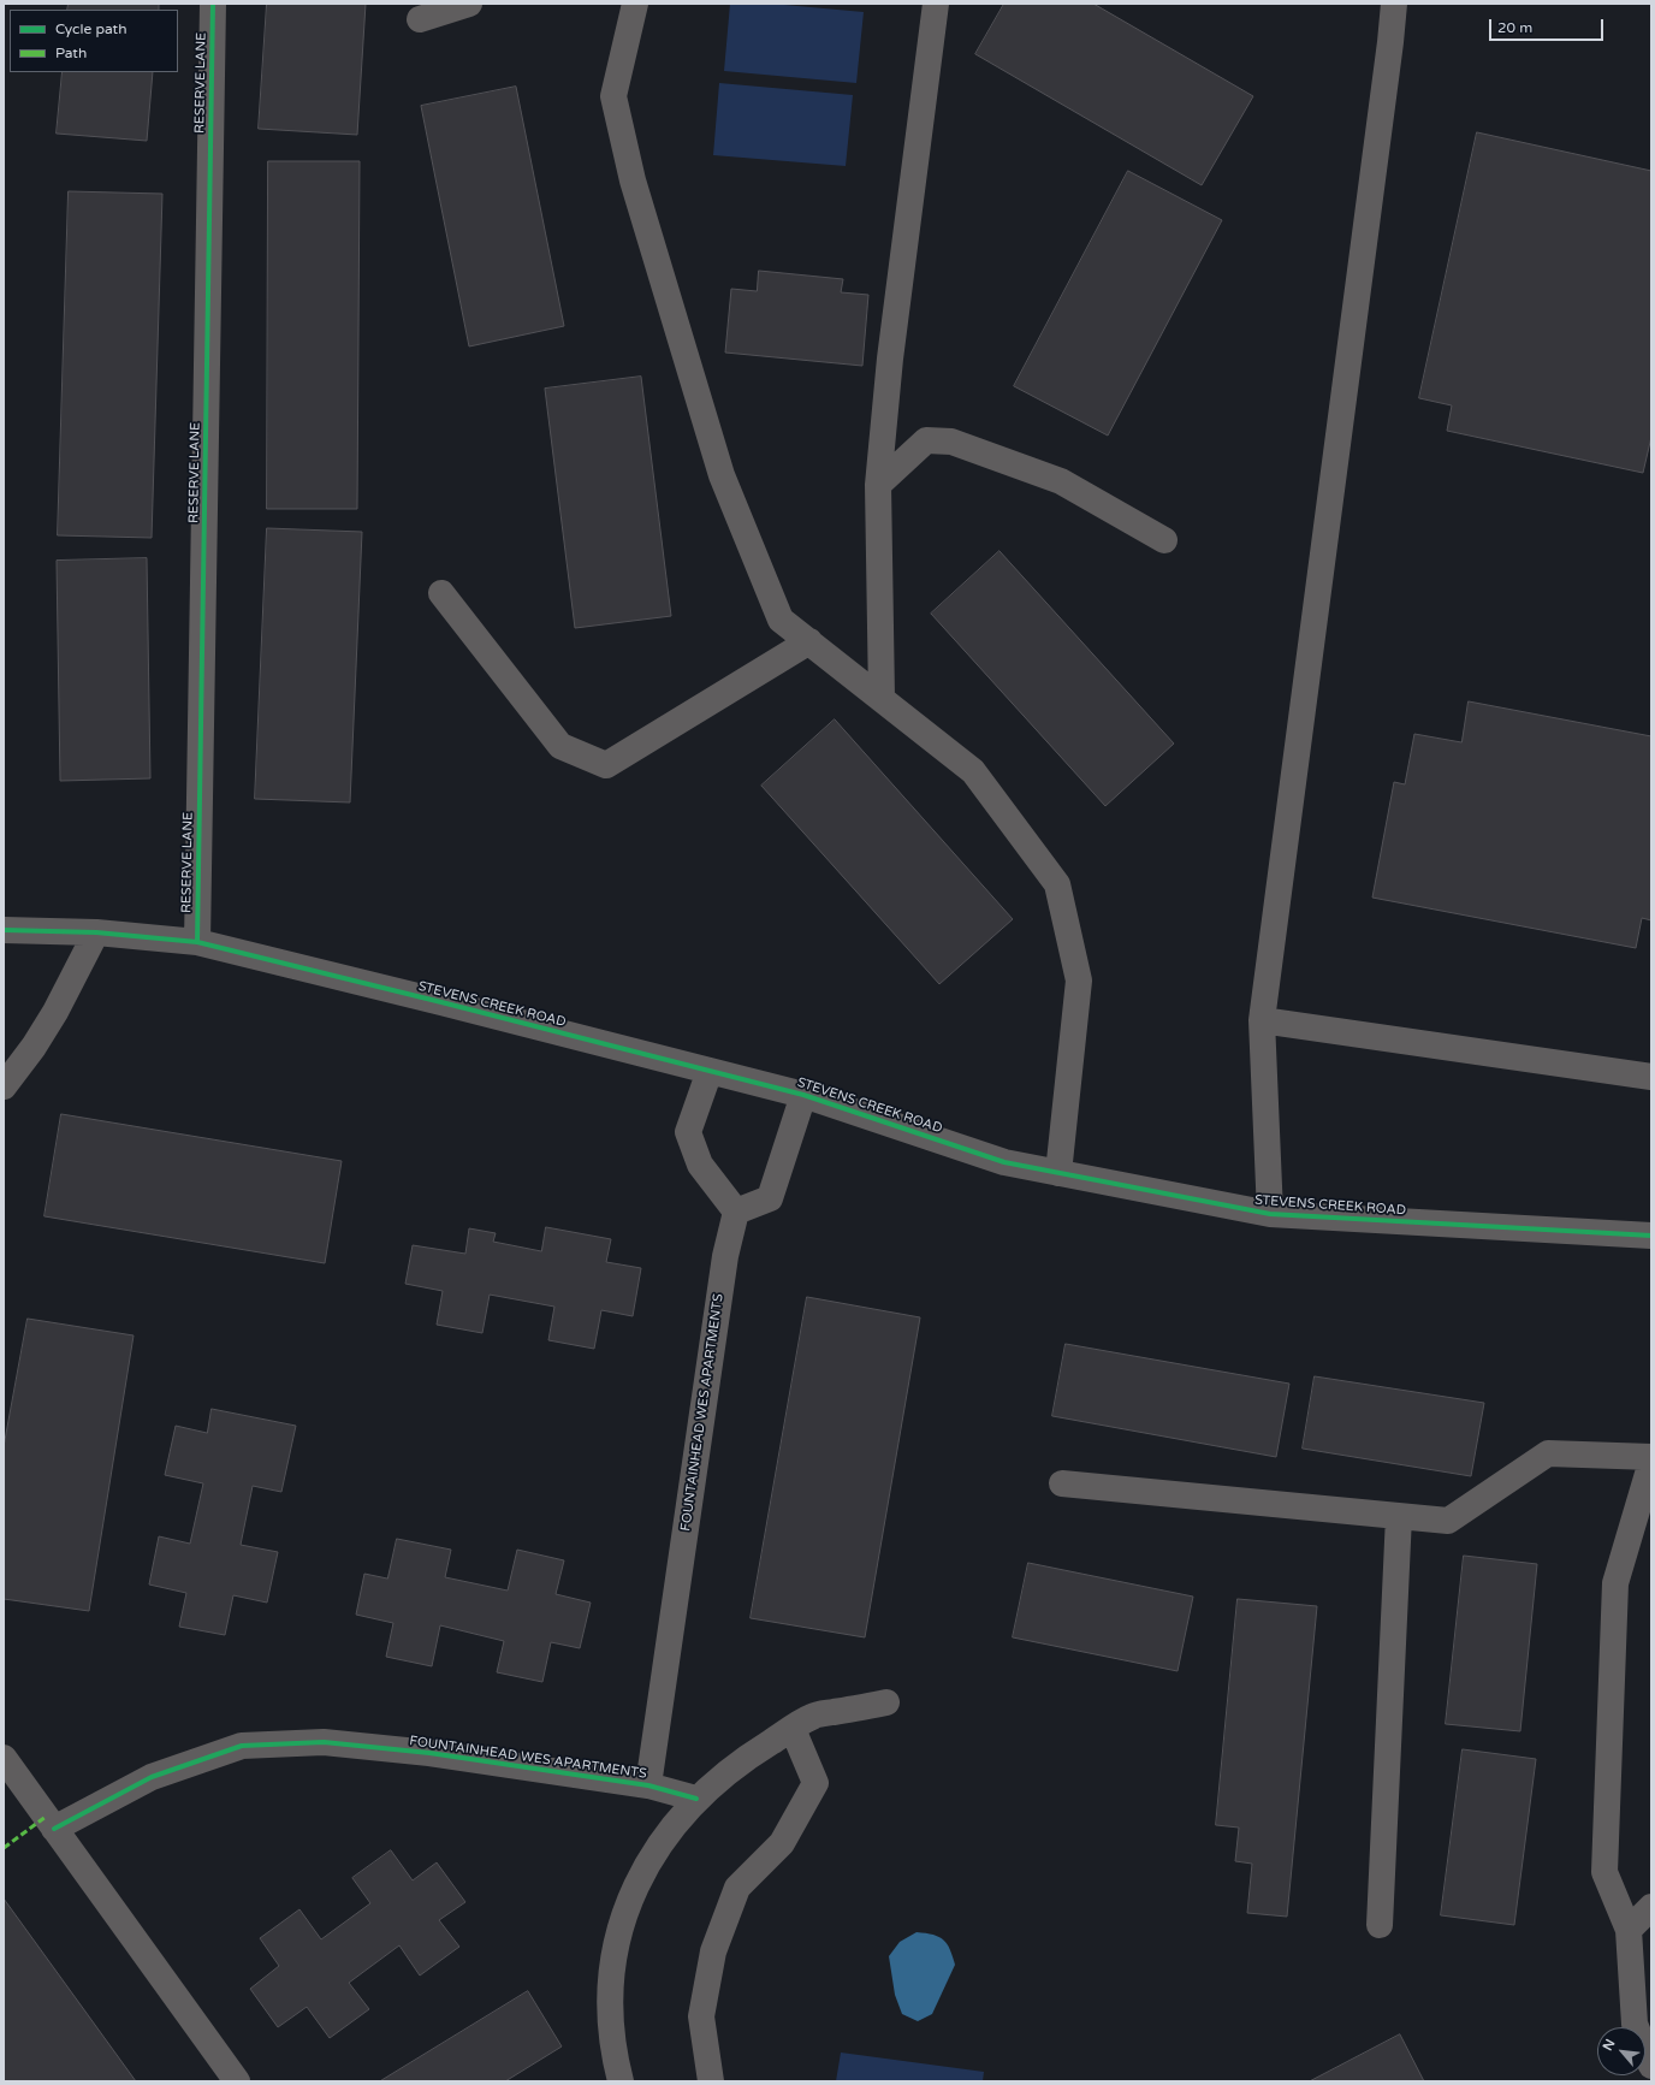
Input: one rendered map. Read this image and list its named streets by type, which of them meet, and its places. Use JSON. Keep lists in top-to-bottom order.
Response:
{
  "streets": {
    "street": ["RESERVE LANE", "STEVENS CREEK ROAD", "FOUNTAINHEAD WES APARTMENTS"]
  },
  "crossings": [
    ["RESERVE LANE", "STEVENS CREEK ROAD"]
  ],
  "legend": ["Cycle path", "Path"],
  "scale_bar": "20 m",
  "north": "top left"
}
